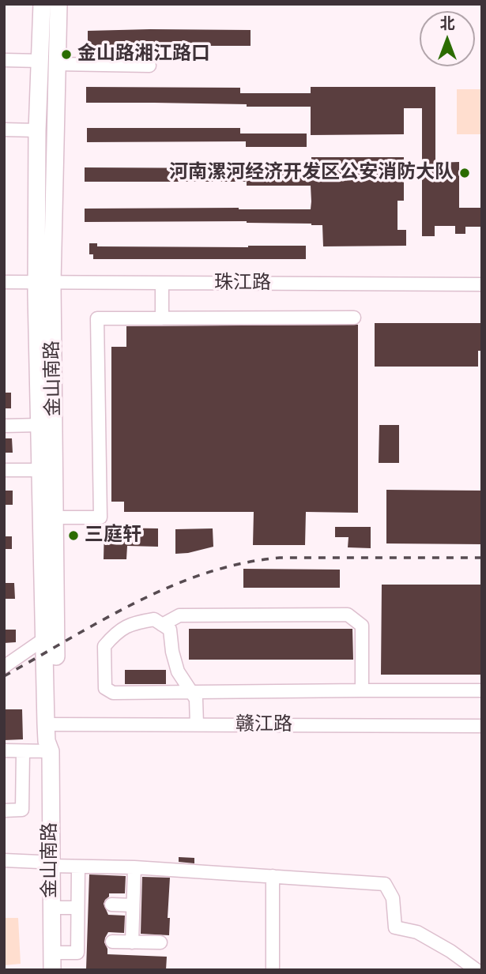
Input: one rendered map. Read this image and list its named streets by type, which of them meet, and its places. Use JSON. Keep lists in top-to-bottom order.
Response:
{
  "streets": {
    "main road": ["金山南路"],
    "street": ["珠江路", "赣江路"]
  },
  "crossings": [
    ["珠江路", "金山南路"],
    ["金山南路", "赣江路"]
  ],
  "places": ["金山路湘江路口", "河南漯河经济开发区公安消防大队", "三庭轩"],
  "north": "top"
}
